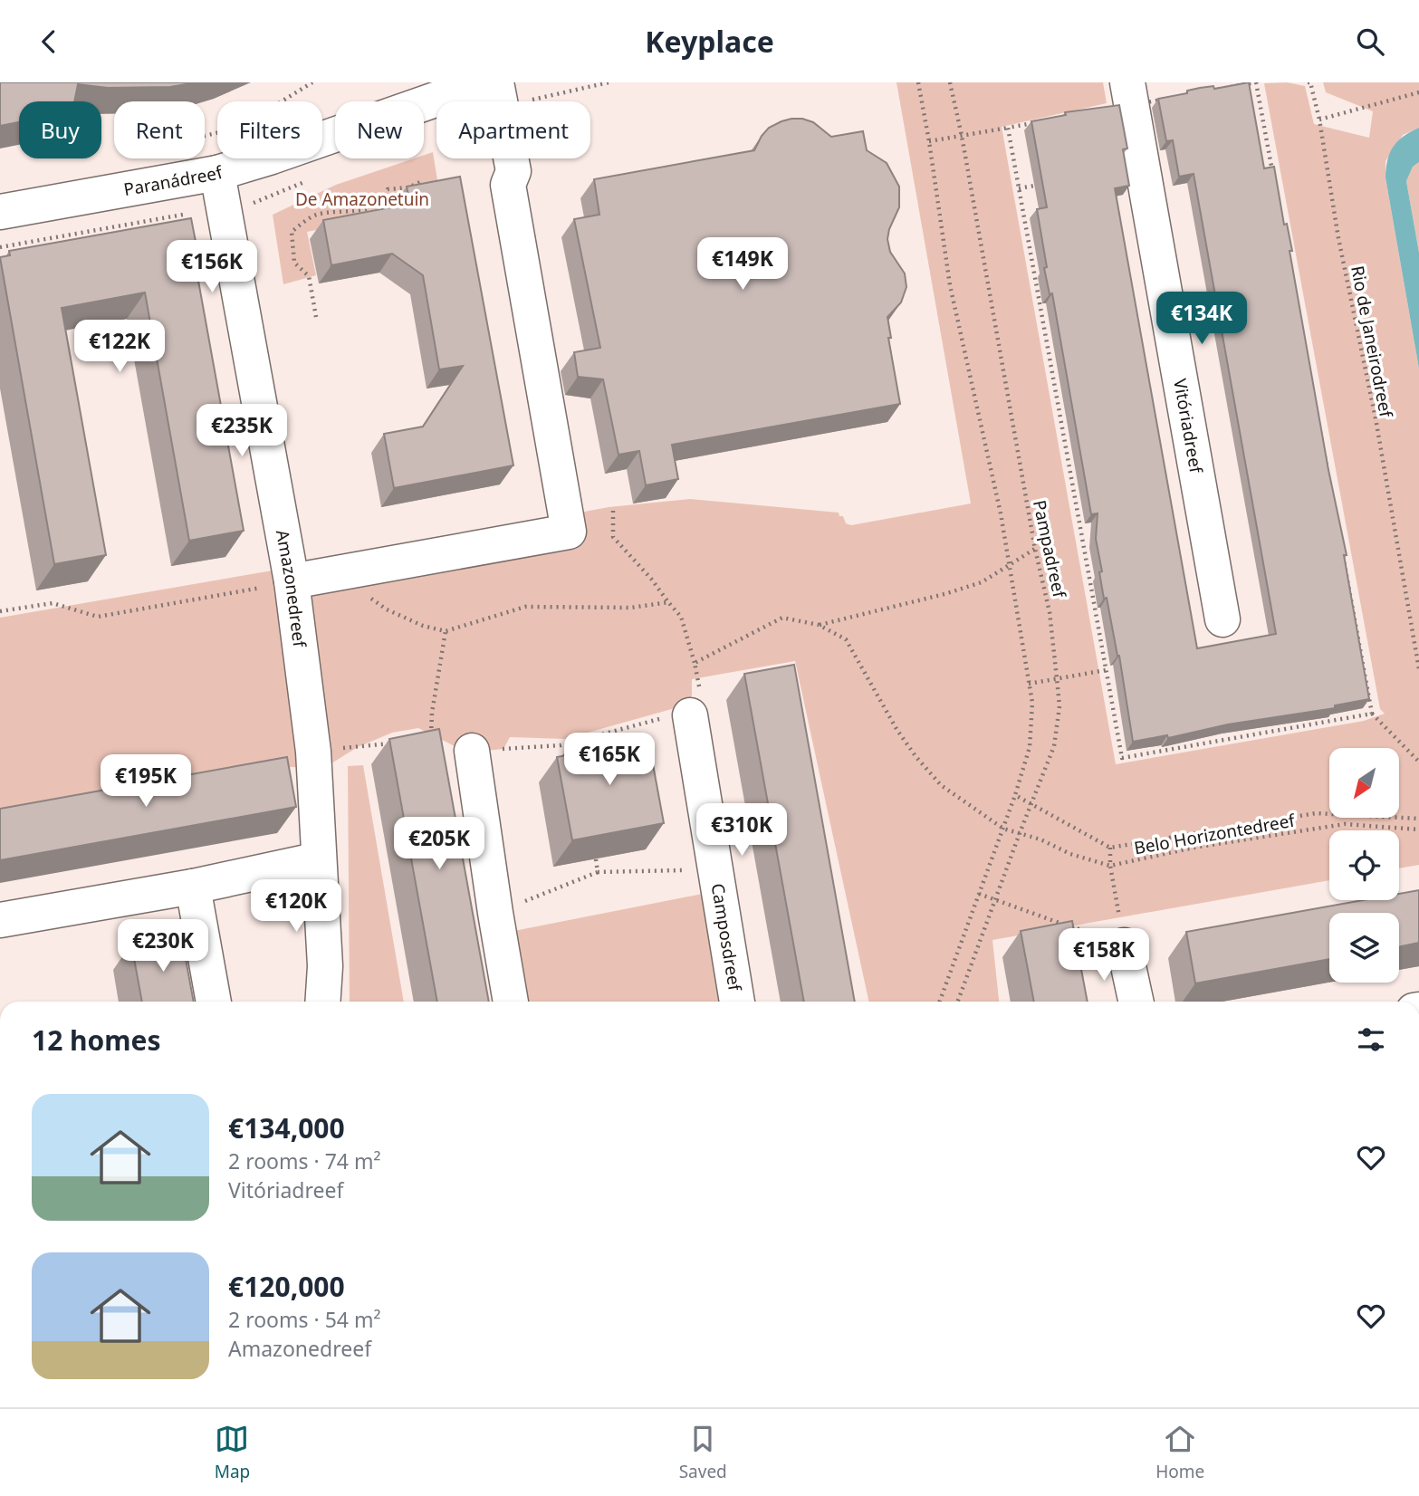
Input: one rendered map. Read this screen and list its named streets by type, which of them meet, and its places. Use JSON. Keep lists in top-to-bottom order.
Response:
{
  "streets": {
    "street": [
      "Paranádreef",
      "Vitóriadreef",
      "Amazonedreef",
      "Camposdreef"
    ],
    "path": ["Rio de Janeirodreef", "Pampadreef", "Belo Horizontedreef"]
  },
  "crossings": [
    ["Paranádreef", "Amazonedreef"],
    ["Pampadreef", "Belo Horizontedreef"]
  ],
  "parks": ["De Amazonetuin"],
  "north": "bottom left",
  "page": {
    "header": "Keyplace",
    "chip": [
      "Buy",
      "Rent",
      "Filters",
      "New",
      "Apartment"
    ],
    "price": [
      "€149K",
      "€156K",
      "€134K",
      "€122K",
      "€235K",
      "€165K",
      "€195K",
      "€310K",
      "€205K",
      "€120K",
      "€230K",
      "€158K"
    ],
    "heading": "12 homes",
    "list": [
      {
        "name": "€134,000",
        "note": "2 rooms · 74 m² · Vitóriadreef"
      },
      {
        "name": "€120,000",
        "note": "2 rooms · 54 m² · Amazonedreef"
      }
    ],
    "tabs": ["Map", "Saved", "Home"]
  }
}
